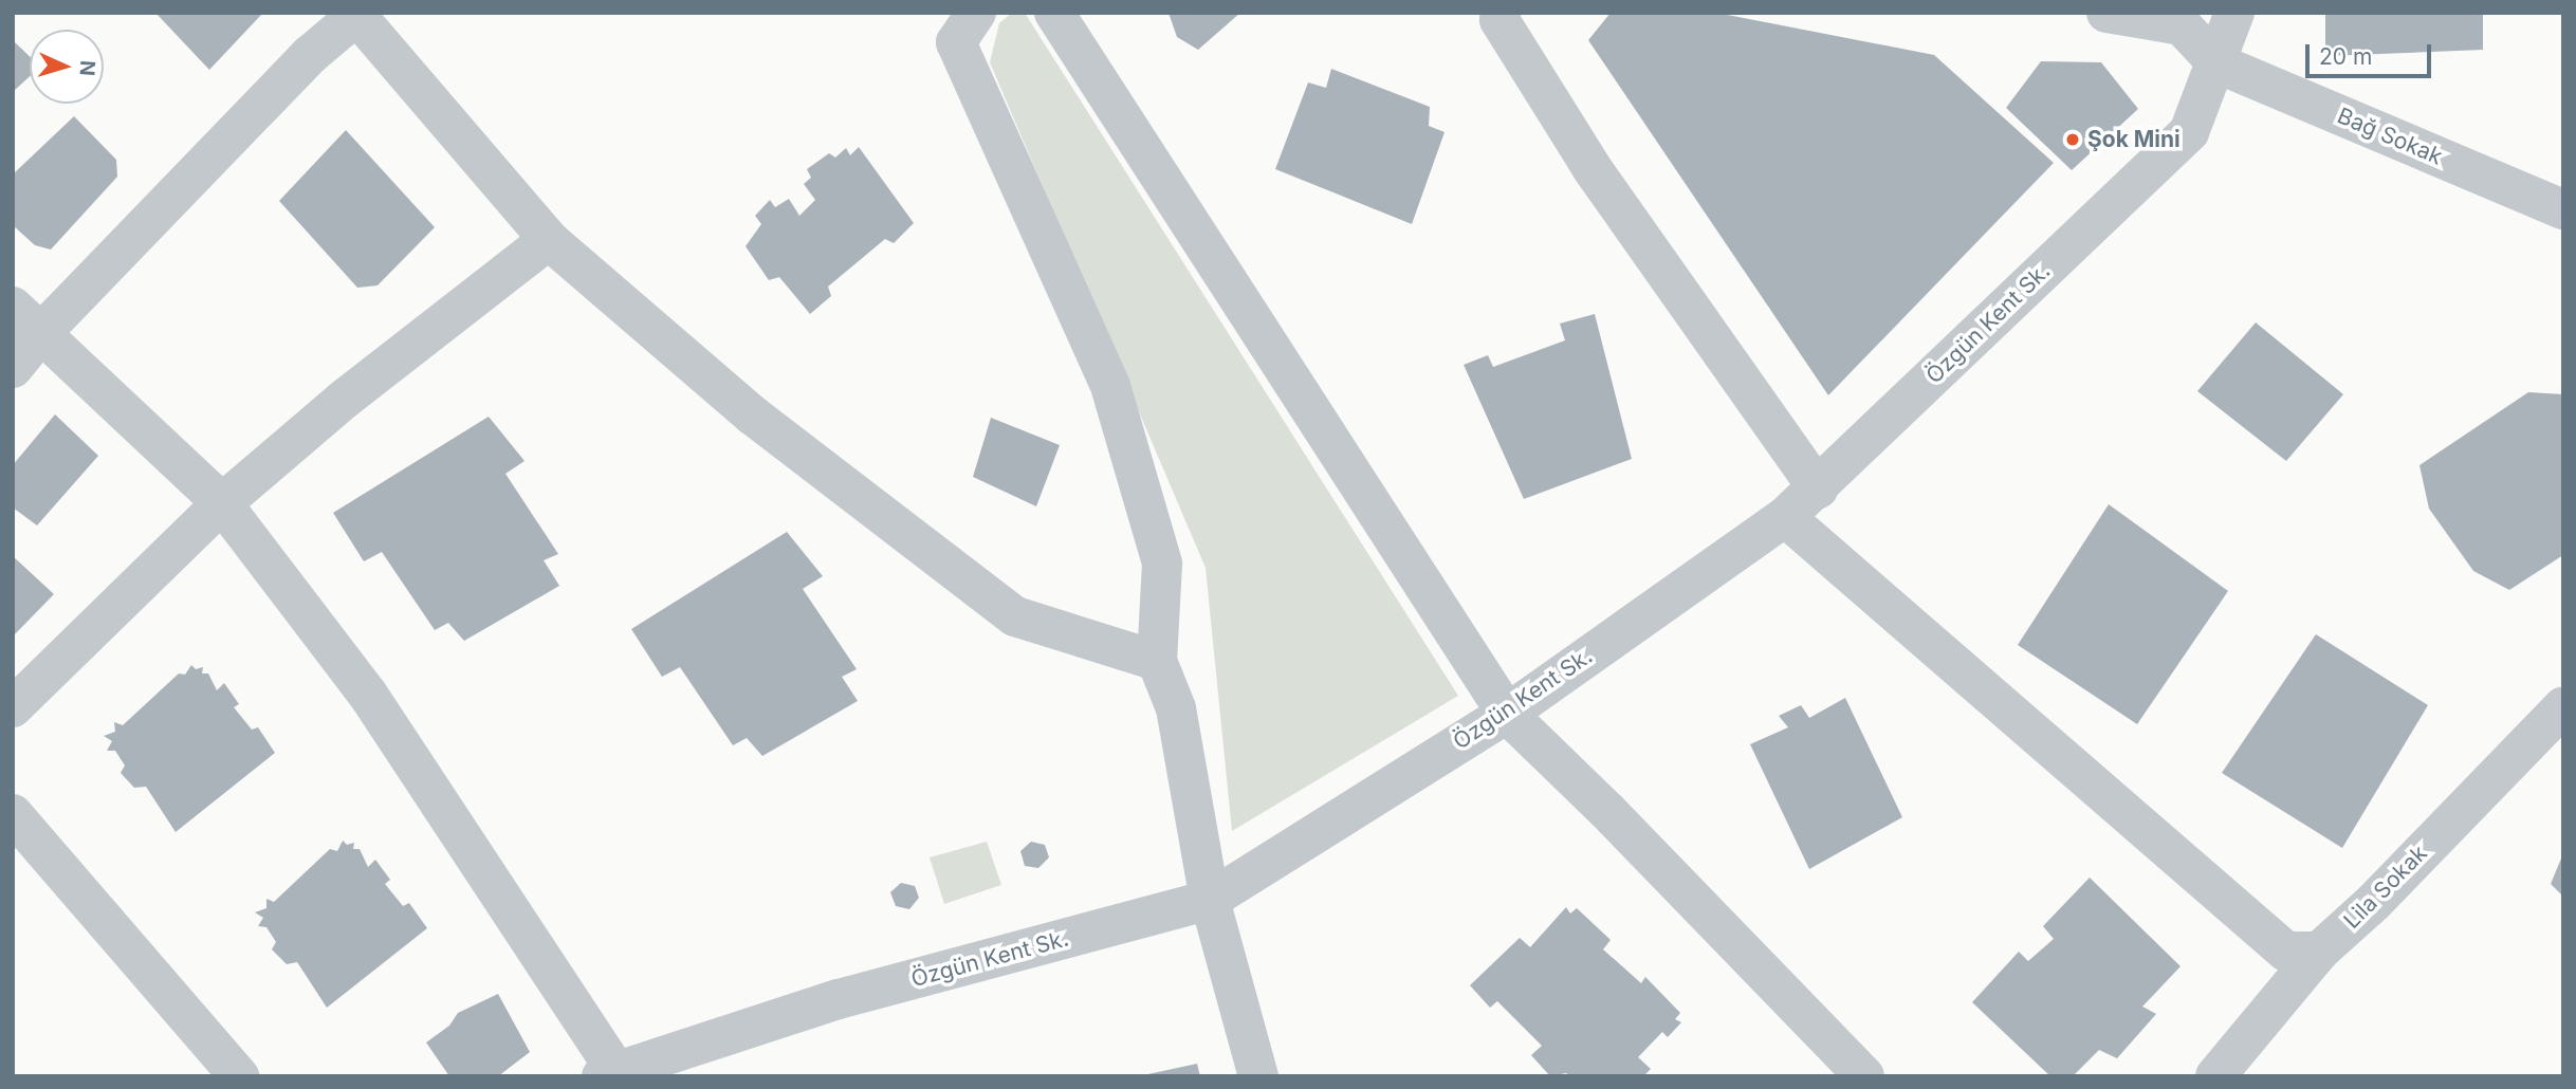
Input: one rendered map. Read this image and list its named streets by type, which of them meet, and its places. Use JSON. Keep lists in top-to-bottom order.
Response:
{
  "streets": {
    "street": ["Bağ Sokak", "Özgün Kent Sk.", "Lila Sokak"]
  },
  "crossings": [
    ["Bağ Sokak", "Özgün Kent Sk."]
  ],
  "places": ["Şok Mini"],
  "scale_bar": "20 m",
  "north": "right"
}
